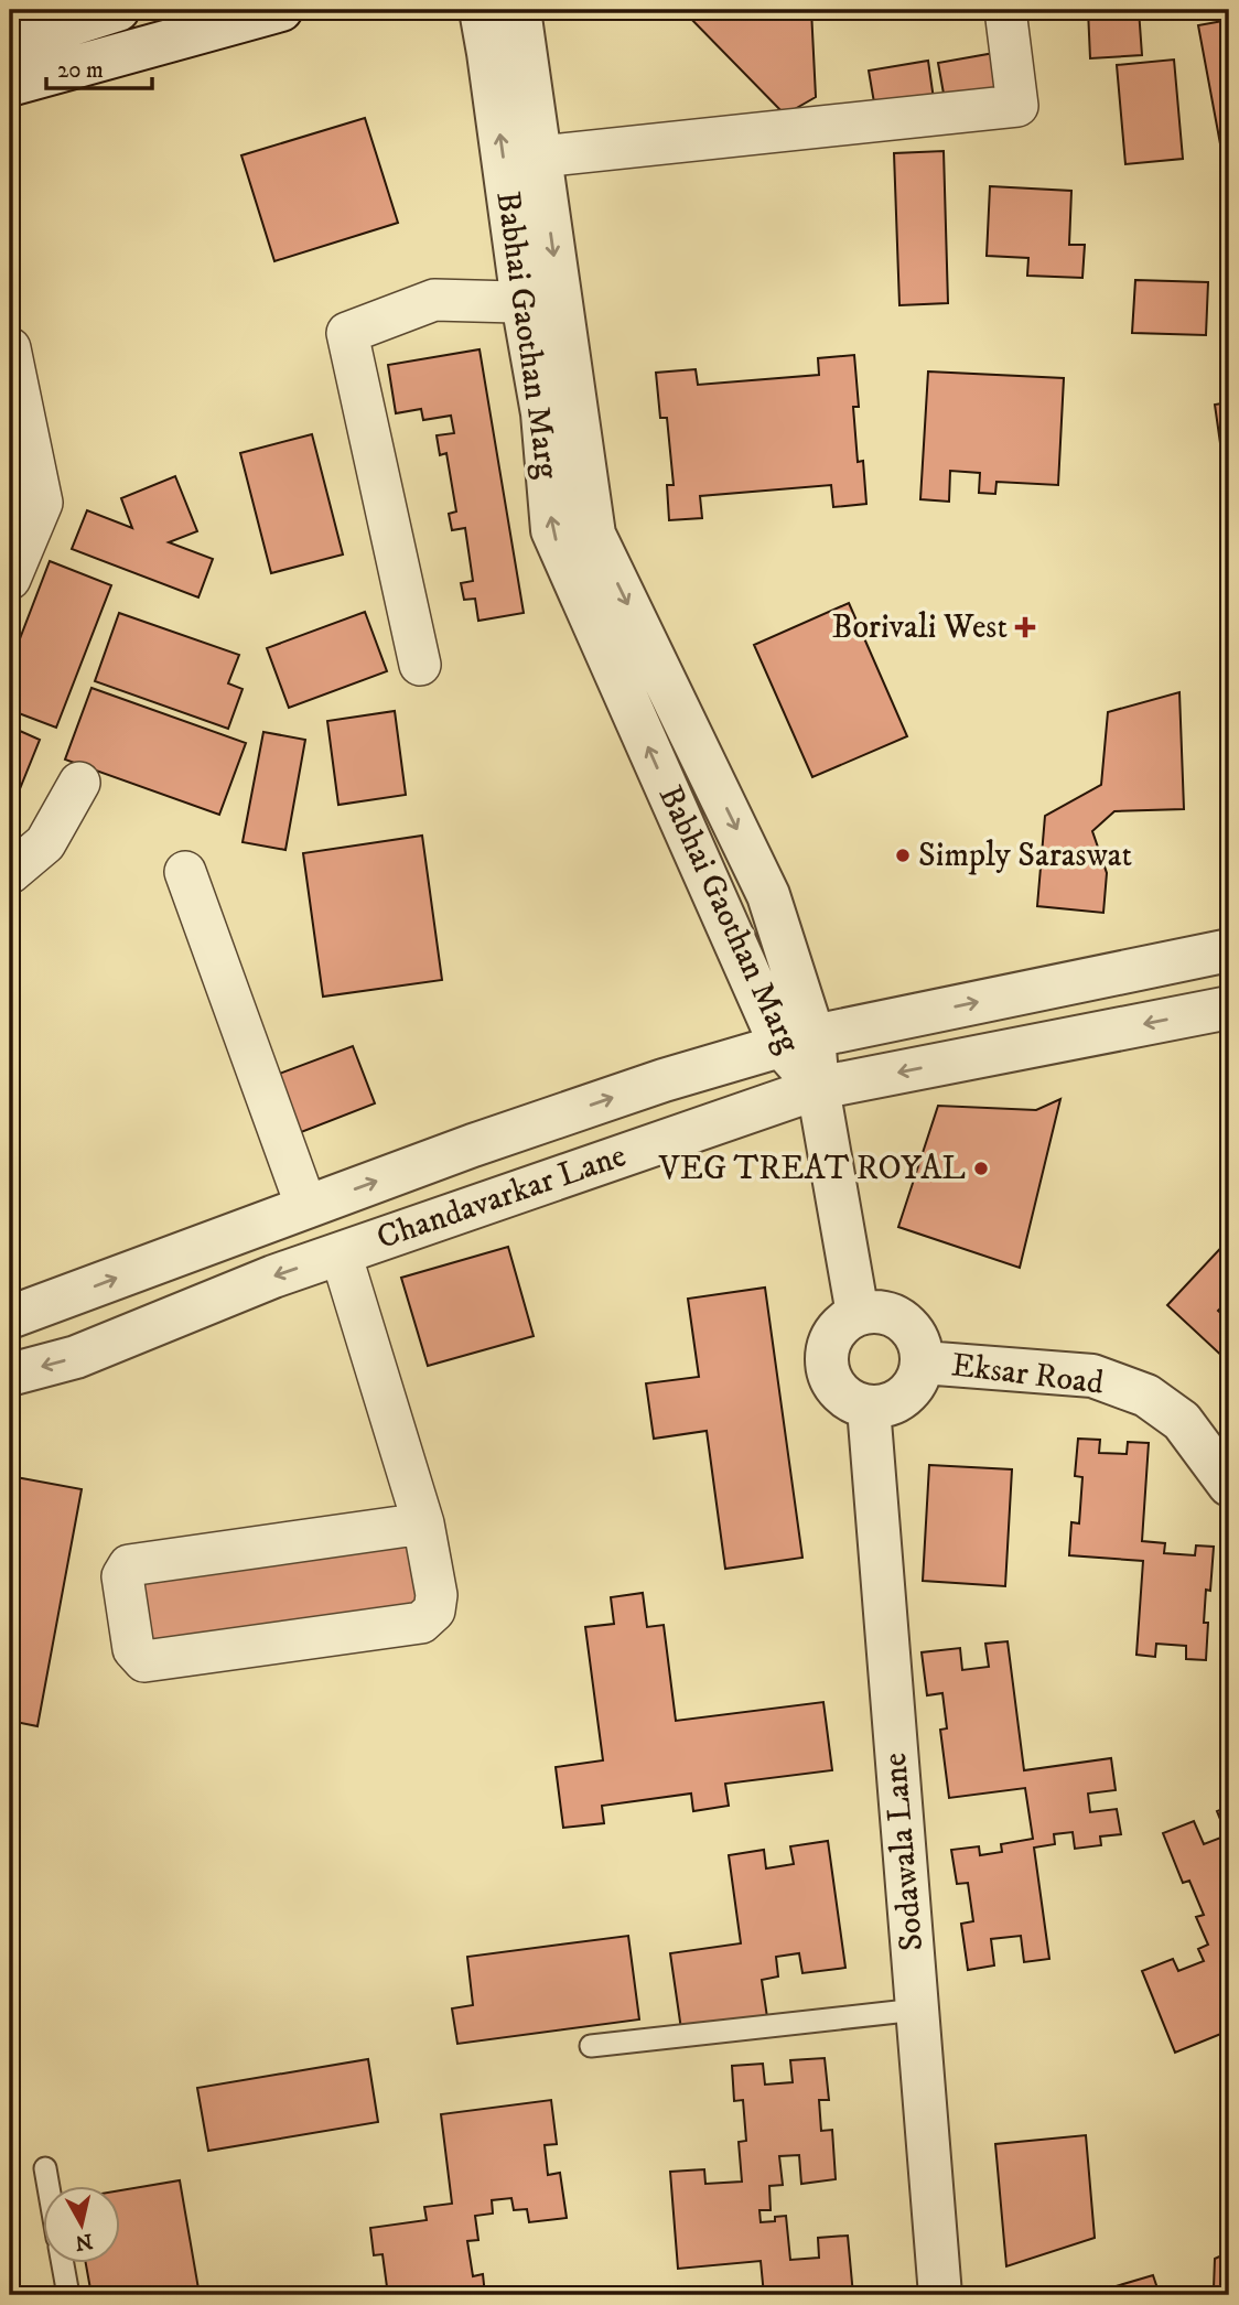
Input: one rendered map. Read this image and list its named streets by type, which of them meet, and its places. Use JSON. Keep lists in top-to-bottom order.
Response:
{
  "streets": {
    "street": [
      "Babhai Gaothan Marg",
      "Chandavarkar Lane",
      "Eksar Road",
      "Sodawala Lane"
    ]
  },
  "crossings": [
    ["Babhai Gaothan Marg", "Chandavarkar Lane"],
    ["Eksar Road", "Sodawala Lane"]
  ],
  "places": {
    "health": ["Borivali West"],
    "other": ["Simply Saraswat", "VEG TREAT ROYAL"]
  },
  "scale_bar": "20 m",
  "north": "bottom"
}
